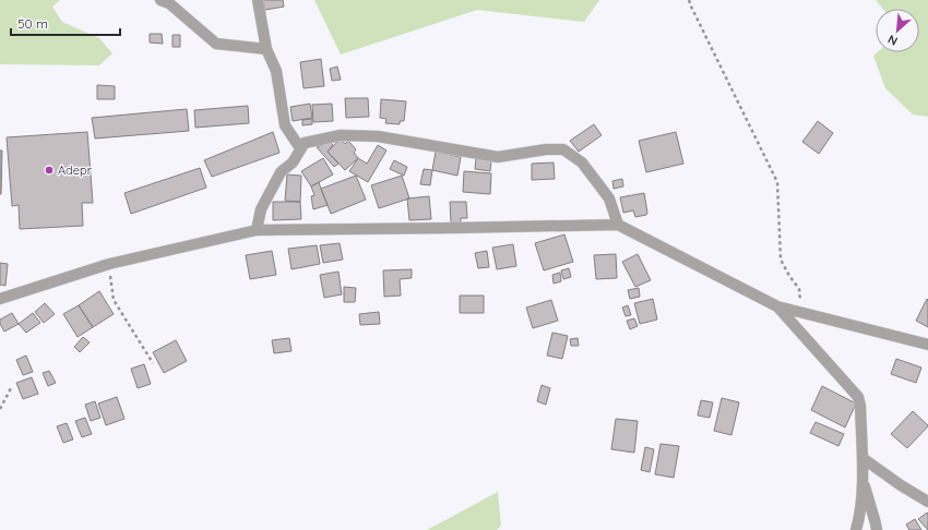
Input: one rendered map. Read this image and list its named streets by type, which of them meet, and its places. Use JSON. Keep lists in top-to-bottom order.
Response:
{
  "places": ["Adepr"],
  "scale_bar": "50 m",
  "north": "bottom left"
}
